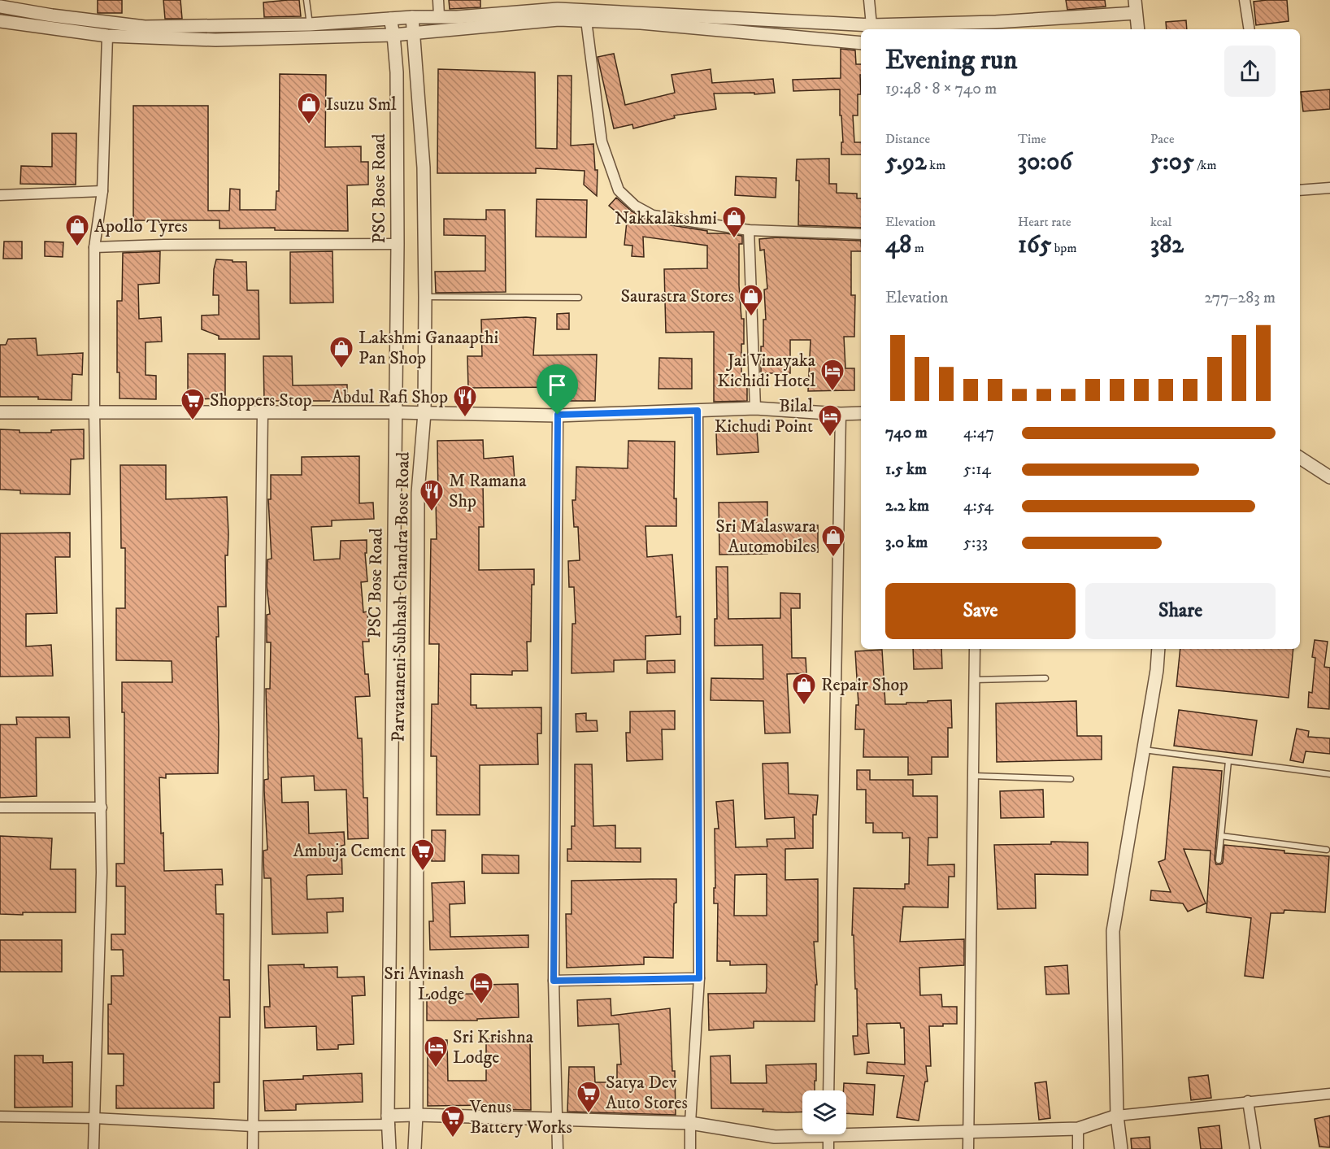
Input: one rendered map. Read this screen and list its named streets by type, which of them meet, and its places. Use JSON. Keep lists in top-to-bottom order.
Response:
{
  "streets": {
    "street": ["PSC Bose Road", "Parvataneni Subhash Chandra Bose Road"]
  },
  "places": {
    "shop": [
      "Isuzu Sml",
      "Nakkalakshmi",
      "Apollo Tyres",
      "Saurastra Stores",
      "Lakshmi Ganaapthi Pan Shop",
      "Sri Malaswara Automobiles",
      "Repair Shop"
    ],
    "hotel": [
      "Jai Vinayaka Kichidi Hotel",
      "Bilal Kichudi Point",
      "Sri Avinash Lodge",
      "Sri Krishna Lodge"
    ],
    "restaurant": ["Abdul Rafi Shop", "M Ramana Shp"],
    "supermarket": [
      "Shoppers Stop",
      "Ambuja Cement",
      "Satya Dev Auto Stores",
      "Venus Battery Works"
    ]
  },
  "page": {
    "heading": ["Evening run", "19:48 · 8 × 740 m"],
    "stats": [
      ["Distance", "5.92 km"],
      ["Time", "30:06"],
      ["Pace", "5:05 /km"],
      ["Elevation", "48 m"],
      ["Heart rate", "165 bpm"],
      ["kcal", "382"]
    ],
    "chart": ["Elevation", "277–283 m"],
    "list": [
      {
        "name": "740 m",
        "note": "4:47"
      },
      {
        "name": "1.5 km",
        "note": "5:14"
      },
      {
        "name": "2.2 km",
        "note": "4:54"
      },
      {
        "name": "3.0 km",
        "note": "5:33"
      }
    ],
    "buttons": ["Save", "Share"]
  }
}
